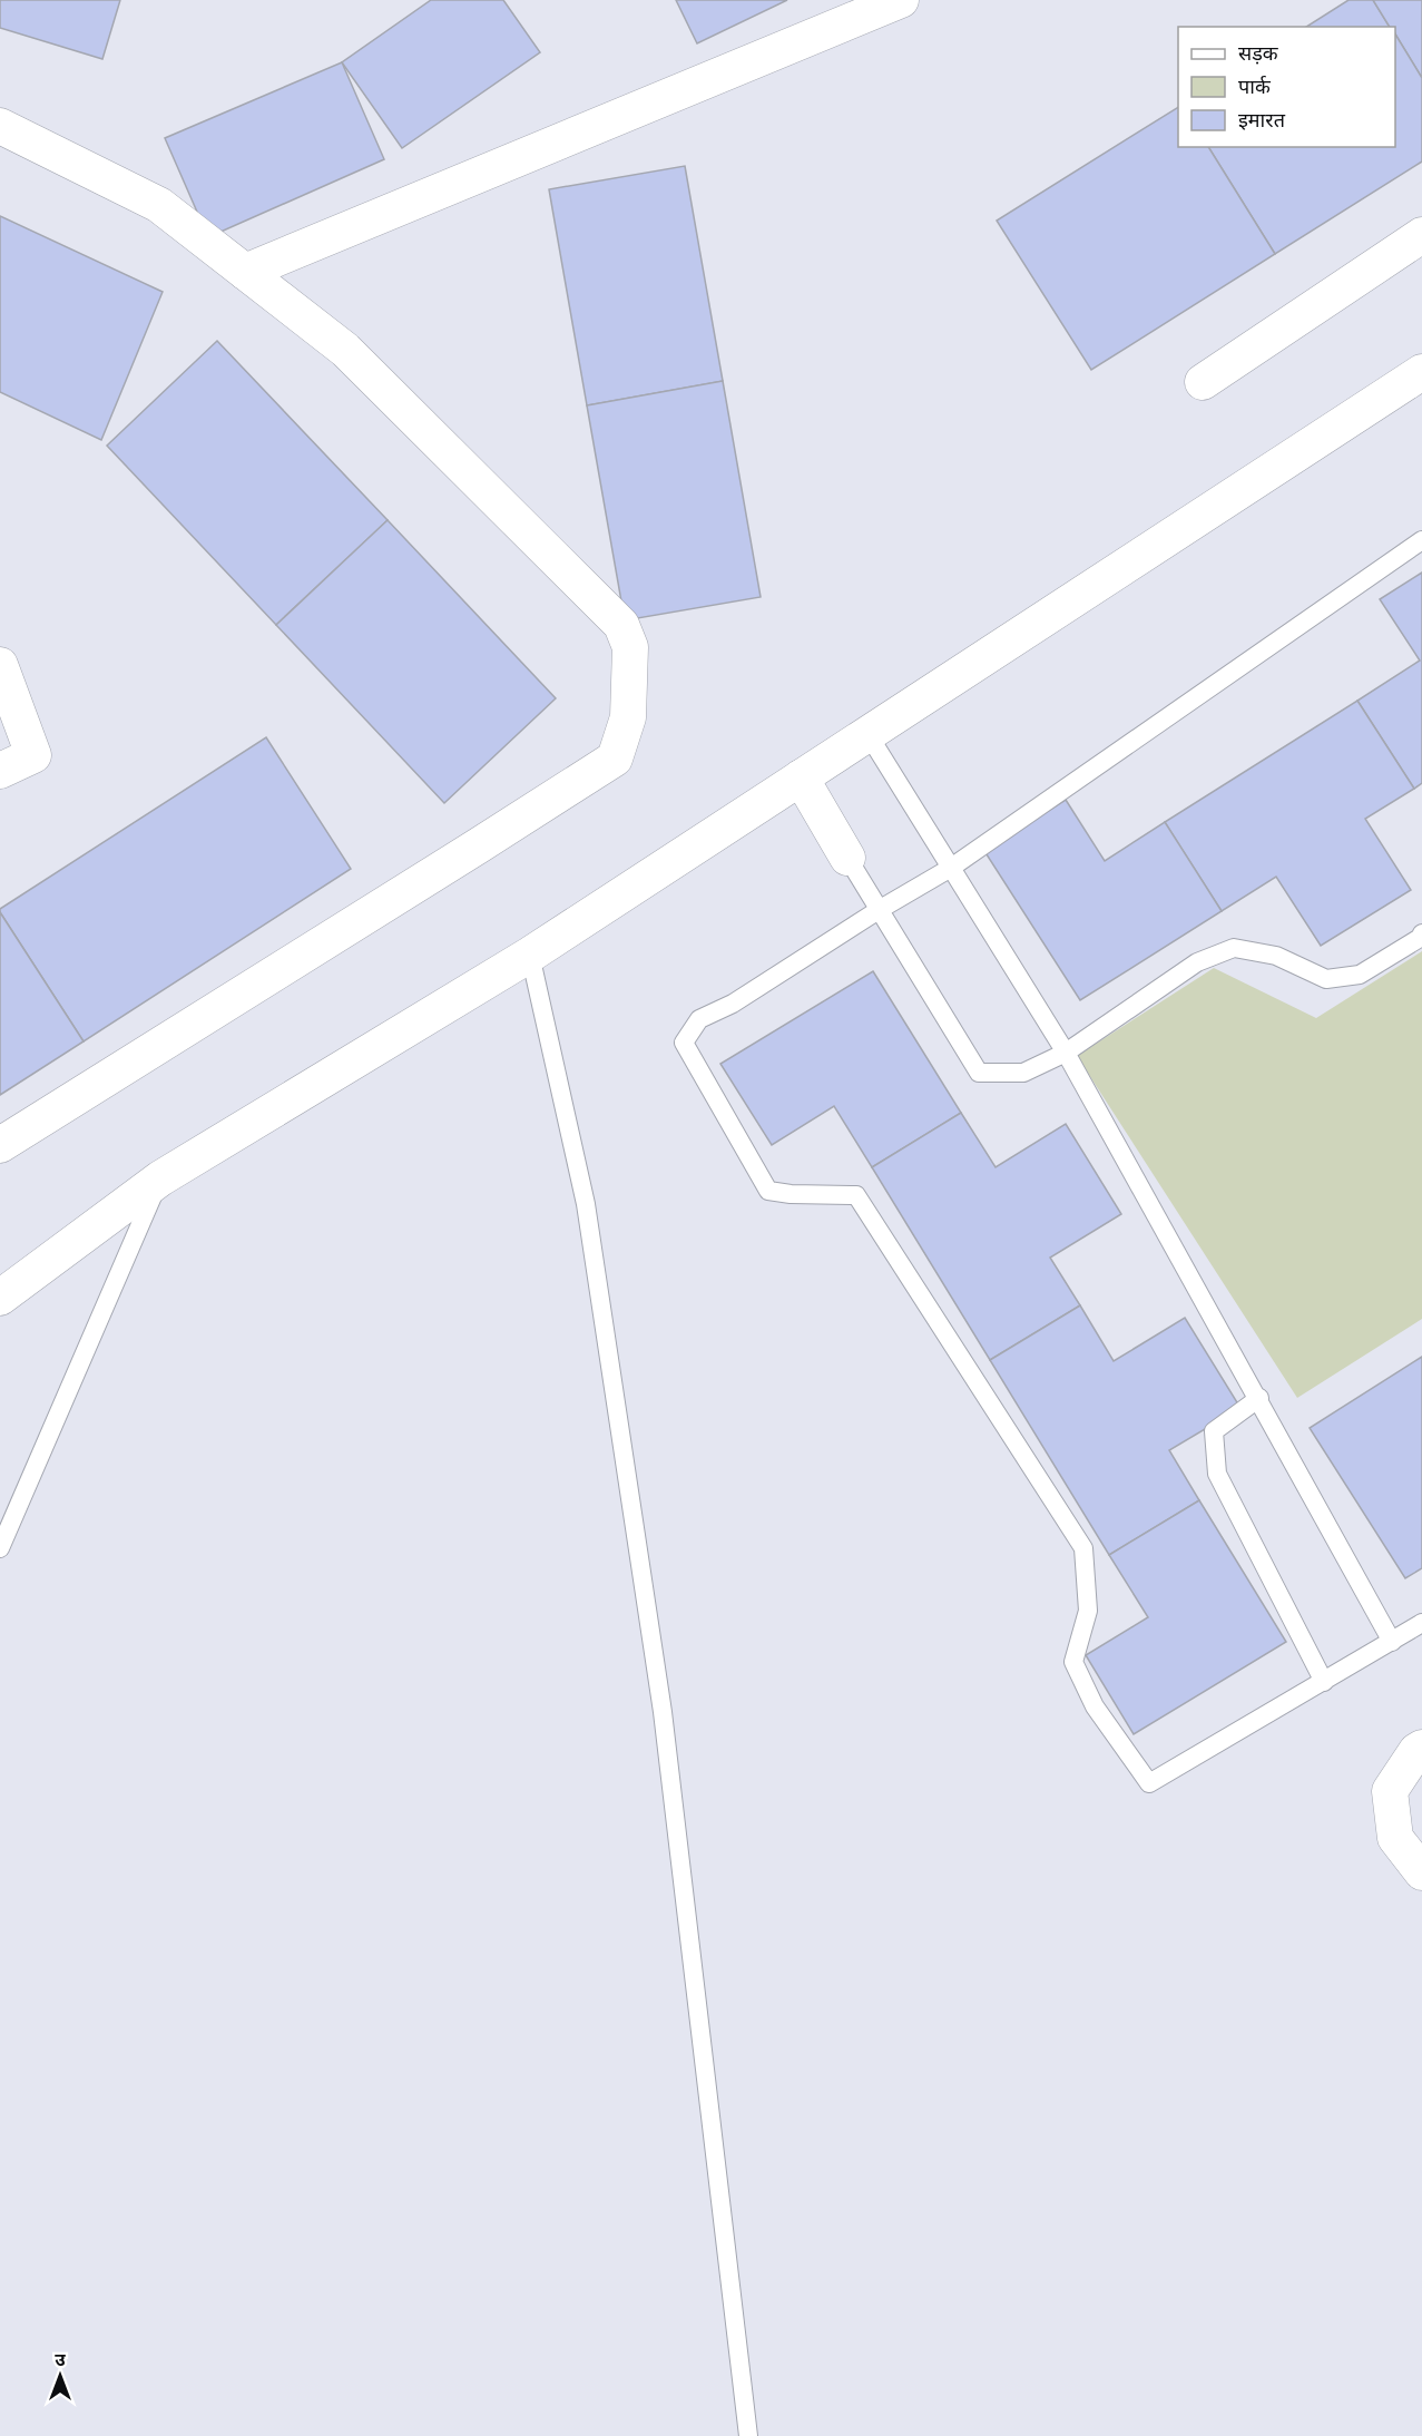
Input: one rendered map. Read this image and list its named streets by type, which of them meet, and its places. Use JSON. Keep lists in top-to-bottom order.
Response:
{
  "legend": ["सड़क", "पार्क", "इमारत"],
  "north": "top"
}
